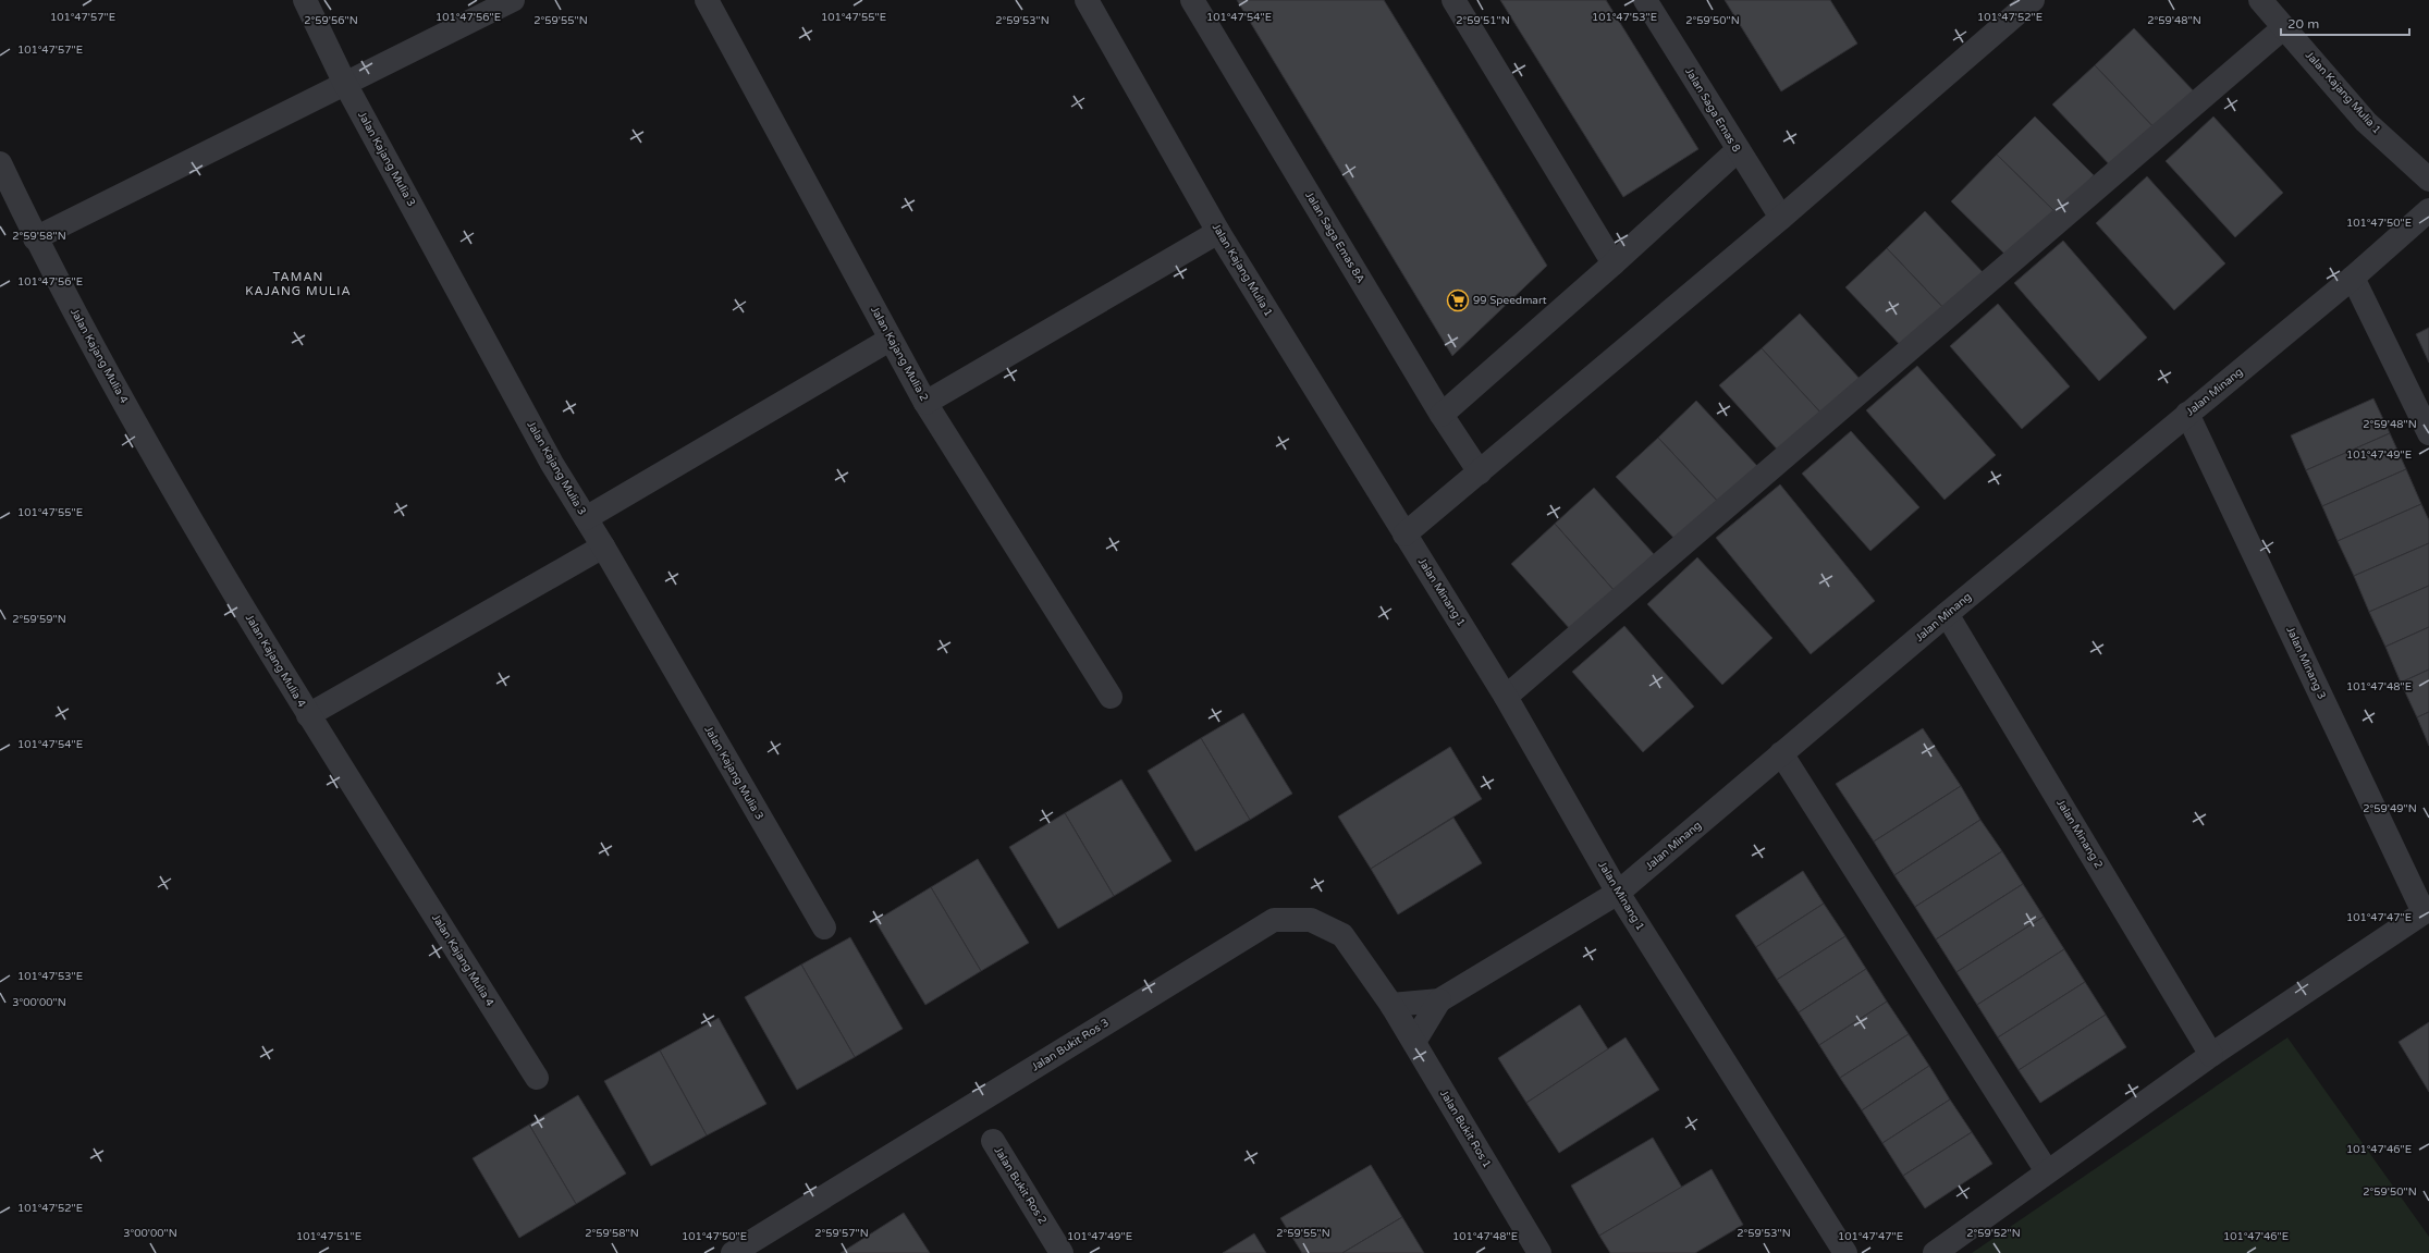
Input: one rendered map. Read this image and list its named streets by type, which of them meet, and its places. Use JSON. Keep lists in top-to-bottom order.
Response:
{
  "streets": {
    "street": [
      "Jalan Kajang Mulia 1",
      "Jalan Saga Emas 8",
      "Jalan Kajang Mulia 3",
      "Jalan Saga Emas 8A",
      "Jalan Kajang Mulia 2",
      "Jalan Kajang Mulia 4",
      "Jalan Minang",
      "Jalan Minang 1",
      "Jalan Minang 3",
      "Jalan Minang 2",
      "Jalan Bukit Ros 3",
      "Jalan Bukit Ros 1",
      "Jalan Bukit Ros 2"
    ]
  },
  "crossings": [
    ["Jalan Kajang Mulia 1", "Jalan Minang 1"],
    ["Jalan Minang", "Jalan Minang 1"],
    ["Jalan Minang", "Jalan Minang 3"],
    ["Jalan Minang", "Jalan Minang 2"],
    ["Jalan Minang", "Jalan Bukit Ros 3"],
    ["Jalan Minang", "Jalan Bukit Ros 1"],
    ["Jalan Bukit Ros 3", "Jalan Bukit Ros 1"]
  ],
  "districts": ["TAMAN KAJANG MULIA"],
  "places": {
    "supermarket": ["99 Speedmart"]
  },
  "scale_bar": "20 m",
  "coordinates": [
    "101°47'57\"E",
    "101°47'56\"E",
    "101°47'55\"E",
    "101°47'54\"E",
    "101°47'53\"E",
    "101°47'52\"E",
    "2°59'56\"N",
    "2°59'53\"N",
    "2°59'51\"N",
    "2°59'55\"N",
    "2°59'50\"N",
    "2°59'48\"N",
    "101°47'50\"E",
    "2°59'58\"N",
    "101°47'49\"E",
    "2°59'59\"N",
    "101°47'48\"E",
    "2°59'49\"N",
    "101°47'47\"E",
    "3°00'00\"N",
    "101°47'46\"E",
    "2°59'57\"N",
    "2°59'52\"N",
    "101°47'51\"E"
  ]
}
